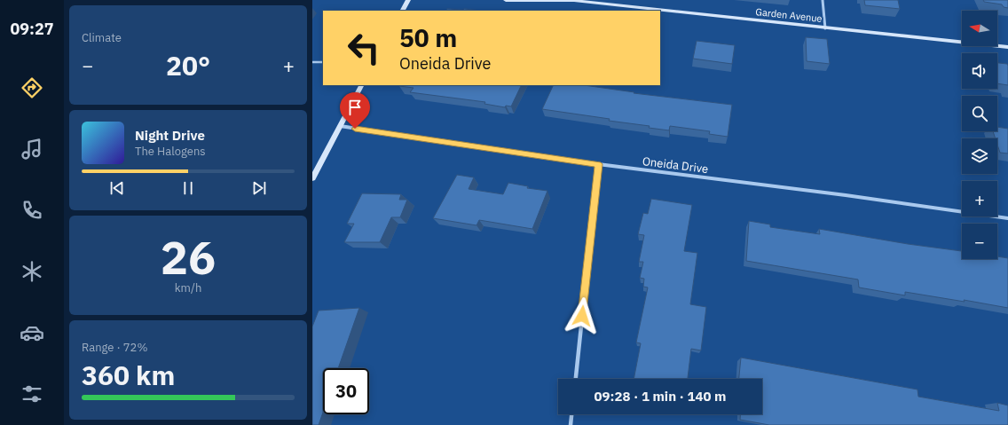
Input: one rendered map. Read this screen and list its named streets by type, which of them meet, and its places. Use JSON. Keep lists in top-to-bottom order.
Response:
{
  "streets": {
    "street": ["Garden Avenue", "Oneida Drive"]
  },
  "north": "left",
  "page": {
    "tabs": "09:27",
    "tile": [
      "Climate",
      ["26", "km/h"],
      ["Range · 72%", "360 km"]
    ],
    "map_buttons": ["+", "−"],
    "turn": ["50 m", "Oneida Drive"],
    "heat": ["−", "20°", "+"],
    "song": ["Night Drive", "The Halogens"],
    "limit": "30",
    "trip": "09:28 · 1 min · 140 m"
  }
}
